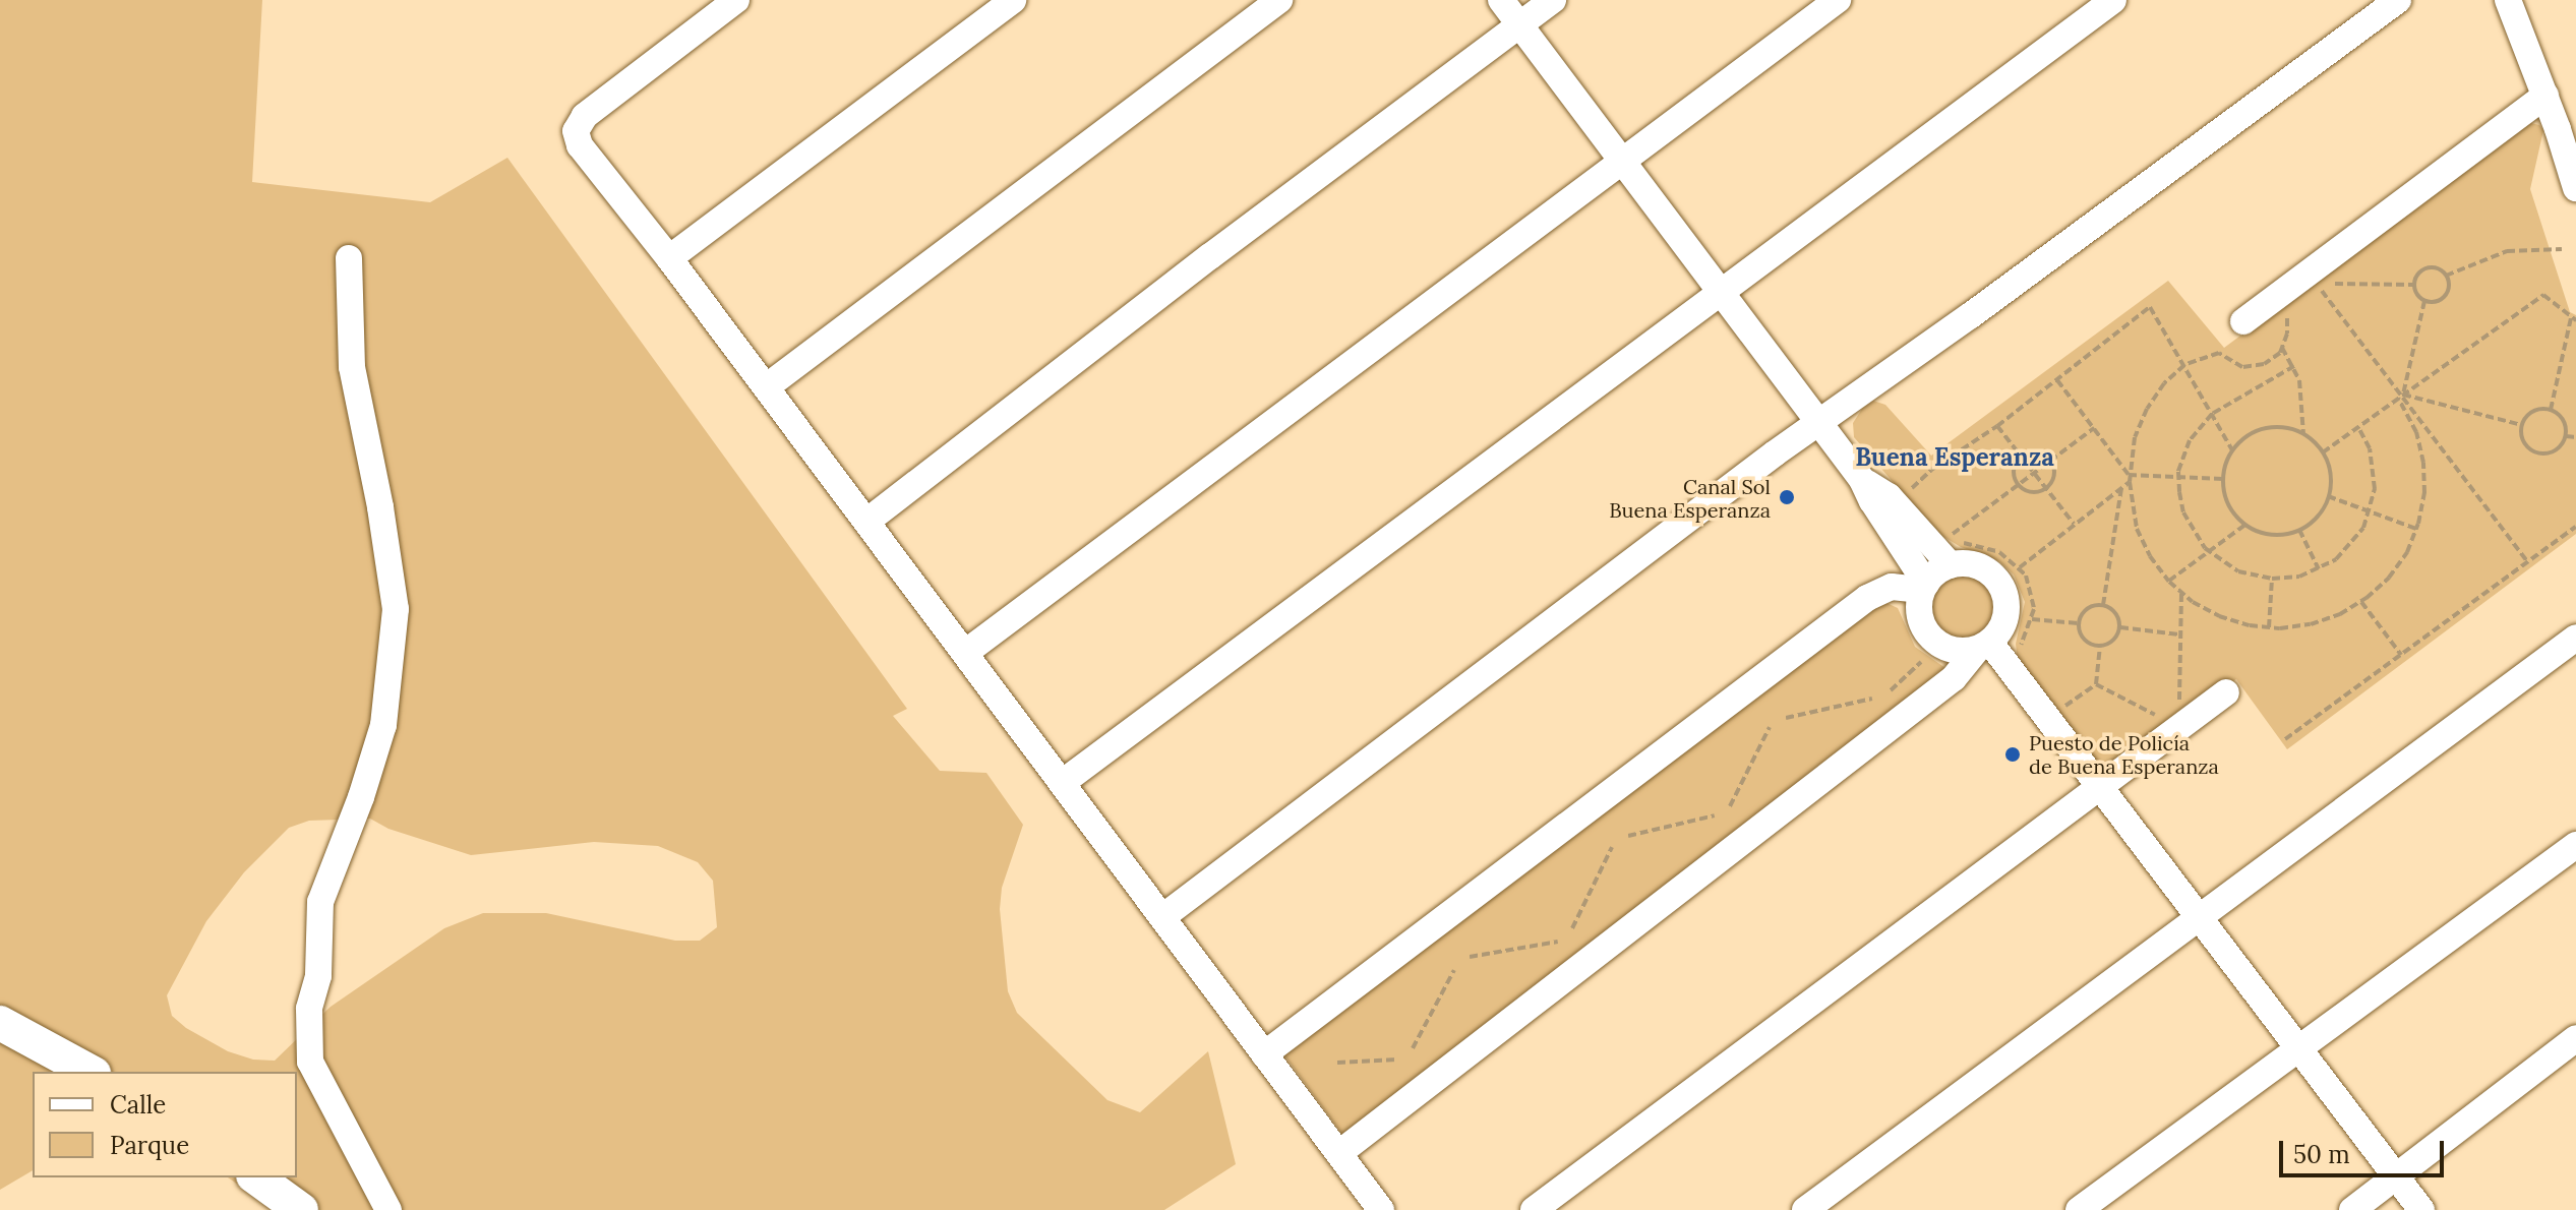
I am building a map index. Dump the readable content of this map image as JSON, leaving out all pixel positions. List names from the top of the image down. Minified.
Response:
{"districts":["Buena Esperanza"],"places":["Canal Sol Buena Esperanza","Puesto de Policía de Buena Esperanza"],"legend":["Calle","Parque"],"scale_bar":"50 m"}
